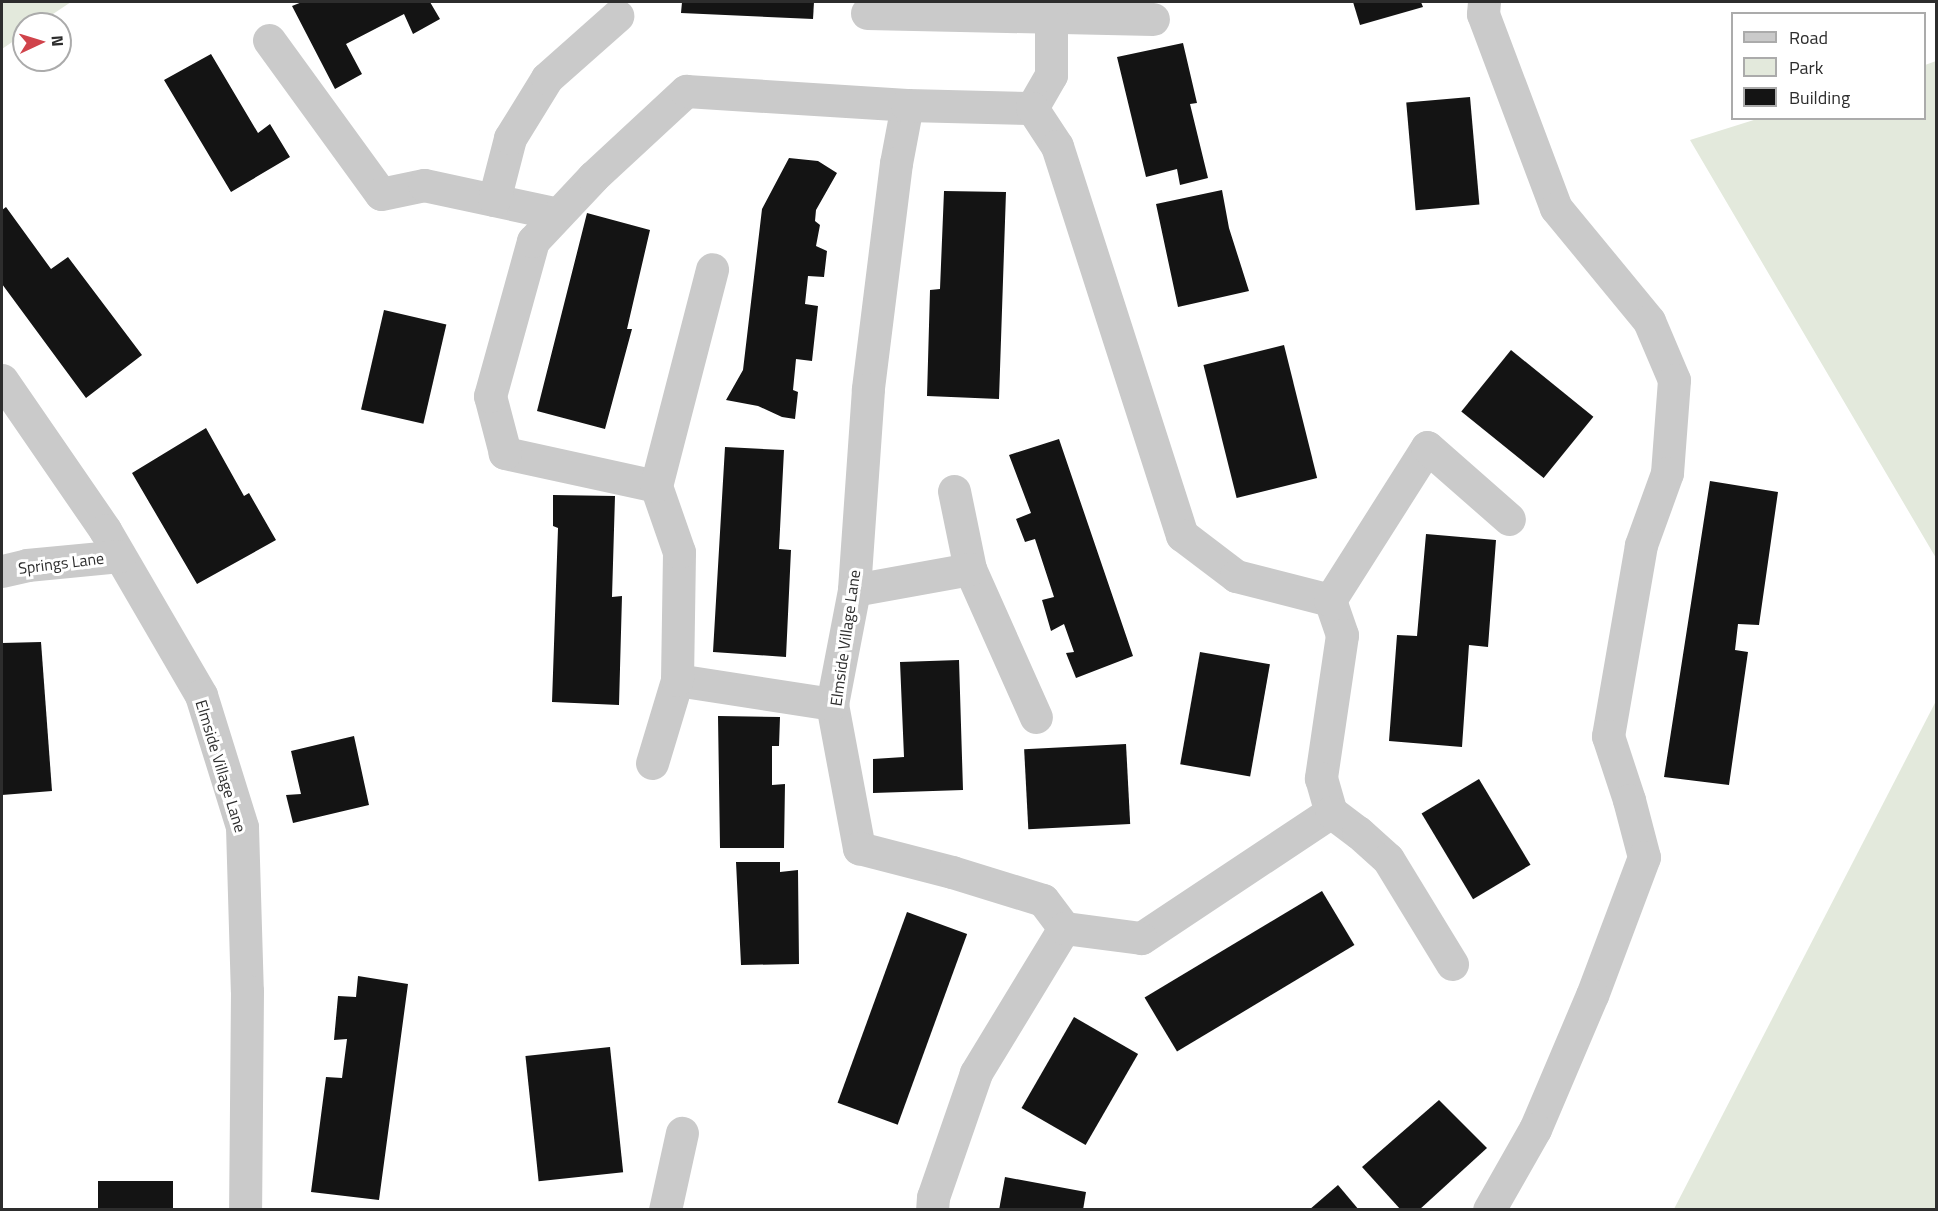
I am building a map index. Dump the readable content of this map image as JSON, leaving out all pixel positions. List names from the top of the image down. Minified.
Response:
{"streets":{"street":["Springs Lane","Elmside Village Lane"]},"crossings":[["Springs Lane","Elmside Village Lane"]],"legend":["Road","Park","Building"],"north":"right"}
